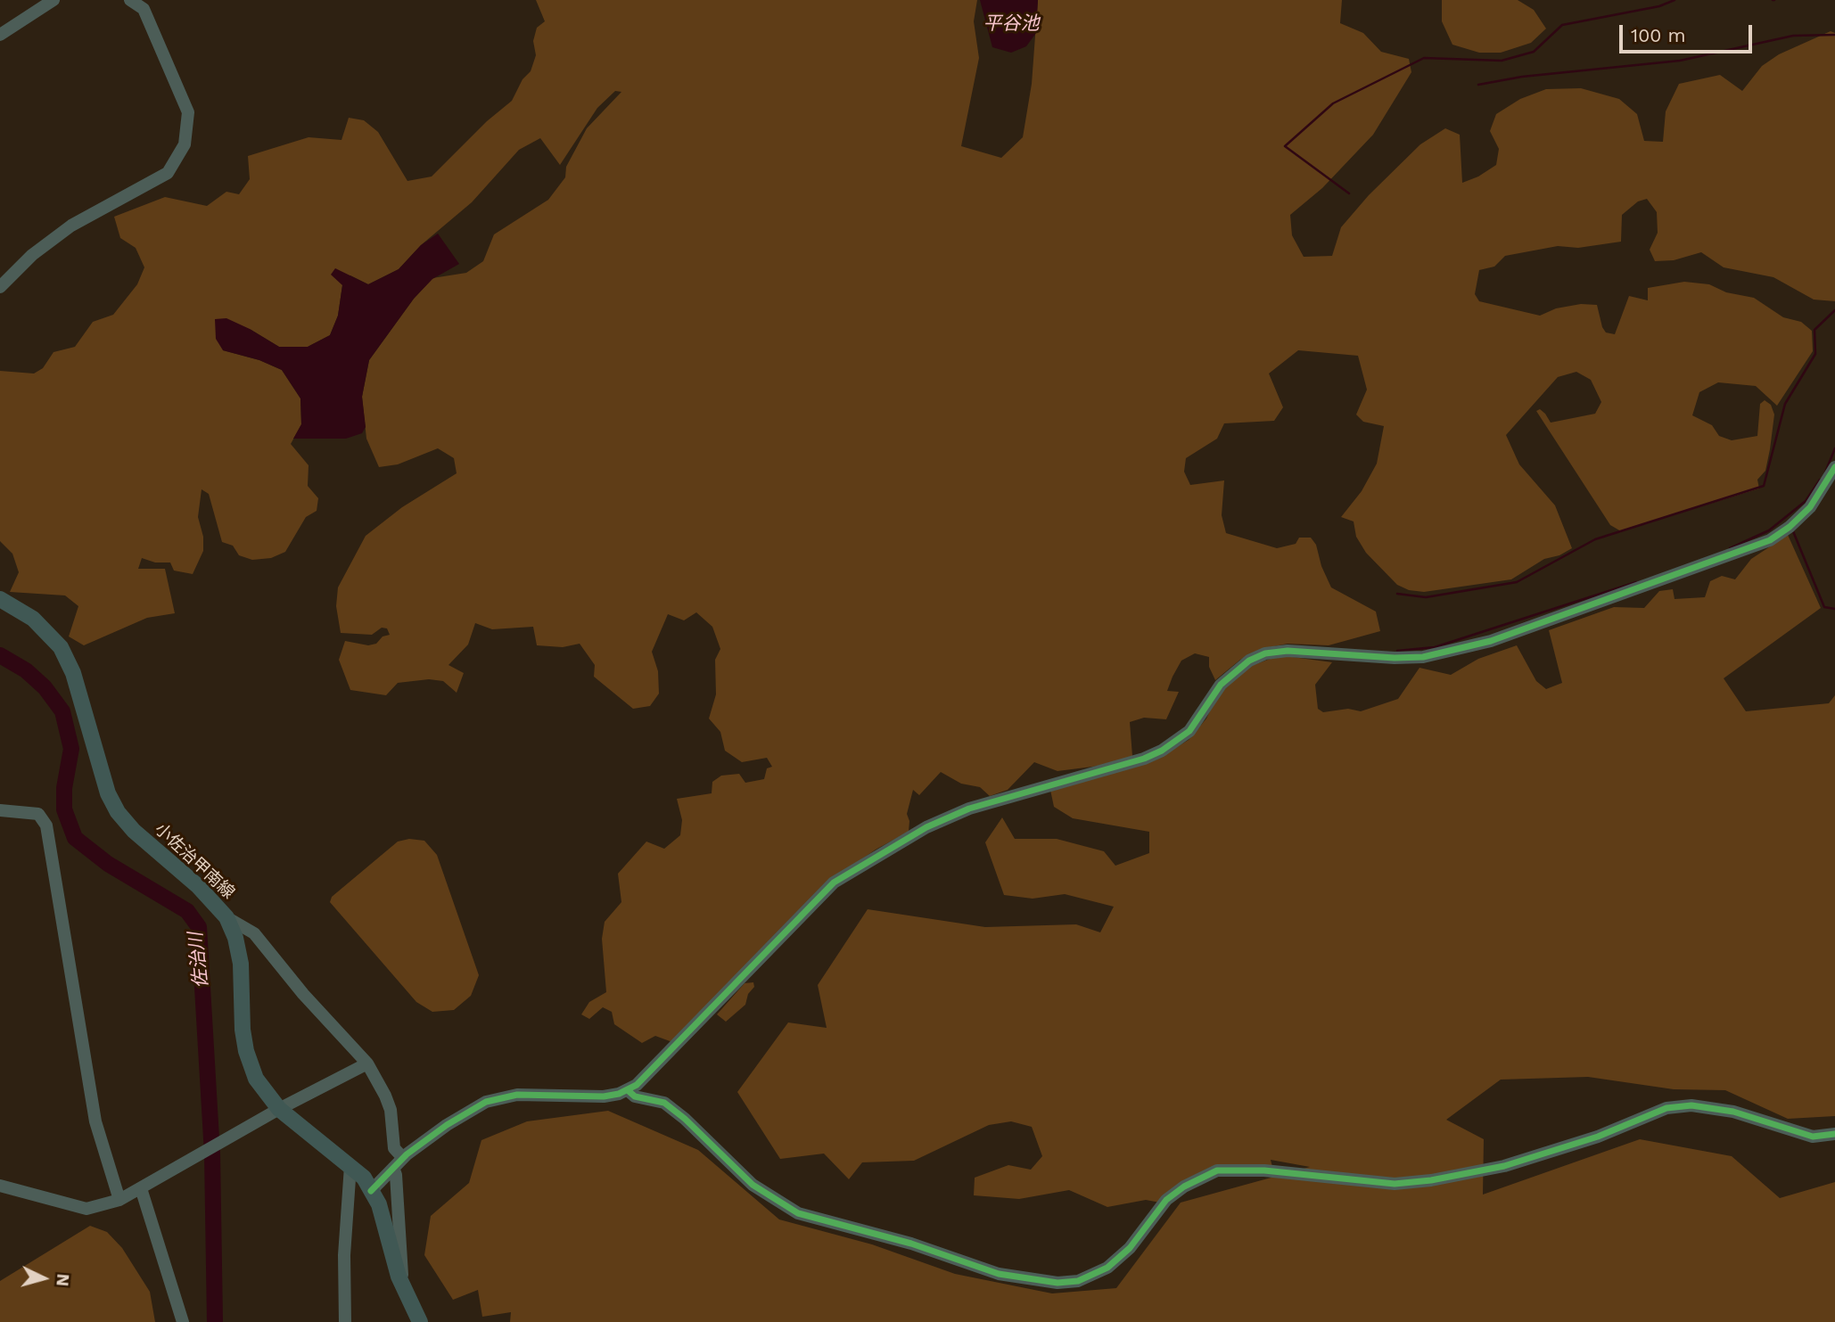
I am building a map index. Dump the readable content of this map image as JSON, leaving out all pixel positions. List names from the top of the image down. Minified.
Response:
{"streets":{"main road":["小佐治甲南線"]},"water":["平谷池","佐治川"],"scale_bar":"100 m","north":"right"}
